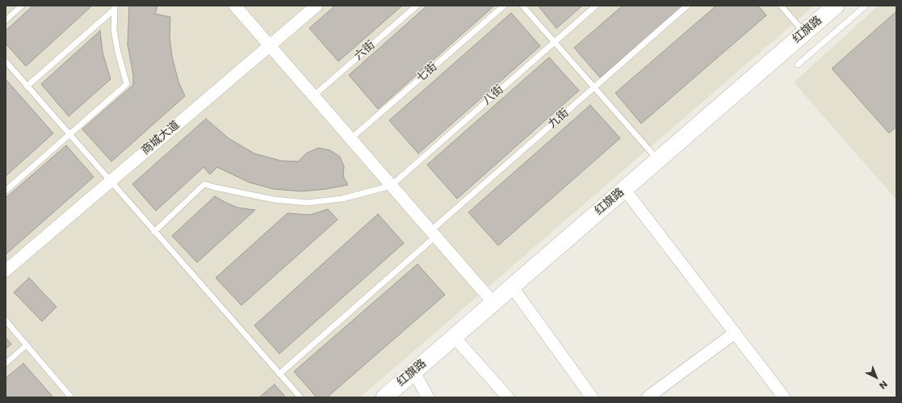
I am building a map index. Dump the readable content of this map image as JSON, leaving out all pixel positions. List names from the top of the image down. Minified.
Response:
{"streets":{"street":["红旗路","商城大道"],"lane":["六街","七街","八街","九街"]},"north":"bottom right"}
